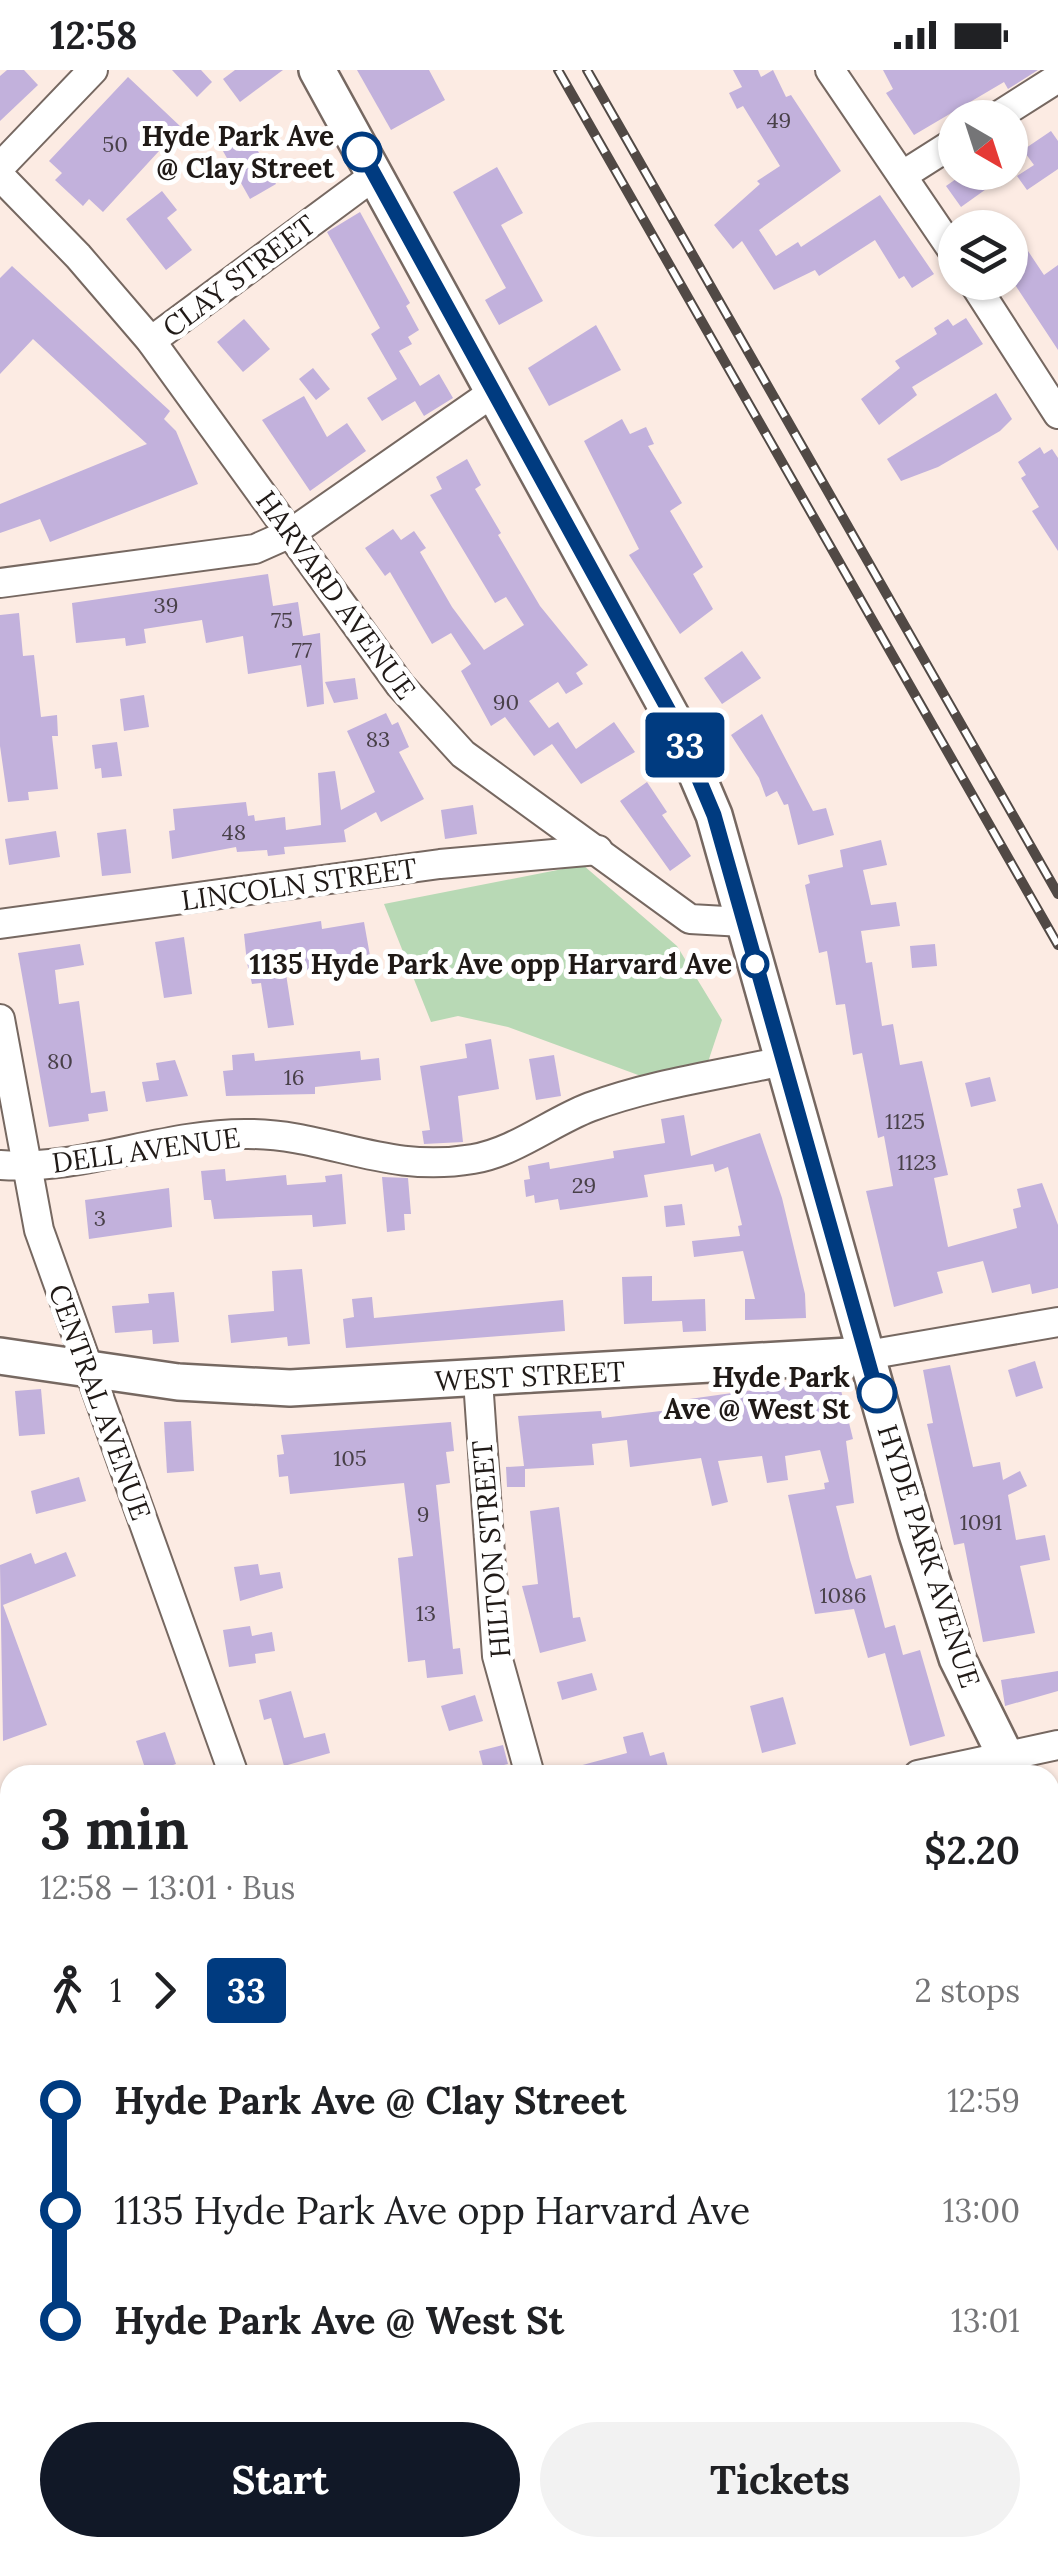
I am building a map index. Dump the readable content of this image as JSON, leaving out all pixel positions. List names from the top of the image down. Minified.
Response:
{"streets":{"main road":["WEST STREET","HYDE PARK AVENUE"],"street":["CLAY STREET","HARVARD AVENUE","LINCOLN STREET","DELL AVENUE","CENTRAL AVENUE","HILTON STREET"]},"crossings":[["CLAY STREET","HARVARD AVENUE"],["CLAY STREET","HYDE PARK AVENUE"],["HARVARD AVENUE","LINCOLN STREET"],["HARVARD AVENUE","HYDE PARK AVENUE"],["DELL AVENUE","CENTRAL AVENUE"],["DELL AVENUE","HYDE PARK AVENUE"],["WEST STREET","CENTRAL AVENUE"],["WEST STREET","HILTON STREET"],["WEST STREET","HYDE PARK AVENUE"]],"places":["Hyde Park Ave @ Clay Street","1135 Hyde Park Ave opp Harvard Ave","Hyde Park Ave @ West St"],"lines":["bus line 33"],"house_numbers":["49","50","39","75","77","90","83","48","80","16","1125","1123","29","3","105","9","1091","1086","13"],"north":"bottom right","page":{"status":"12:58","on_map":"33","heading":["3 min","12:58 – 13:01 · Bus","$2.20"],"legs":["1","33","2 stops"],"list":[{"name":"Hyde Park Ave @ Clay Street","value":"12:59"},{"name":"1135 Hyde Park Ave opp Harvard Ave","value":"13:00"},{"name":"Hyde Park Ave @ West St","value":"13:01"}],"buttons":["Start","Tickets"]}}
